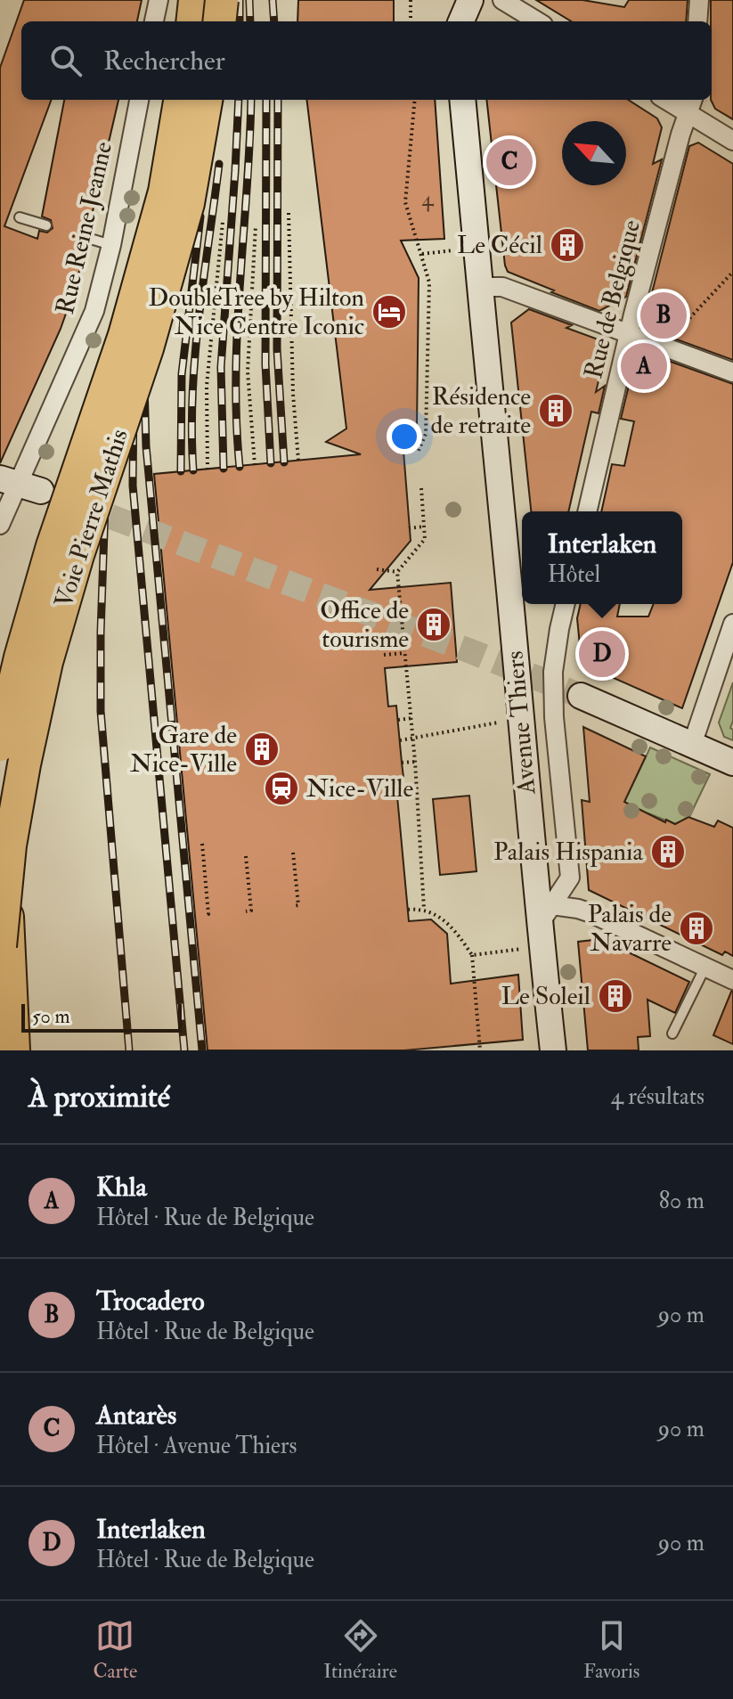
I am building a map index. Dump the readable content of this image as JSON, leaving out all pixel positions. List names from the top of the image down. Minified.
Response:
{"streets":{"highway":["Voie Pierre Mathis"],"street":["Rue Reine Jeanne","Rue de Belgique","Avenue Thiers"]},"places":{"building":["Le Cécil","Résidence de retraite","Office de tourisme","Gare de Nice-Ville","Palais Hispania","Palais de Navarre","Le Soleil"],"hotel":["DoubleTree by Hilton Nice Centre Iconic"],"station":["Nice-Ville"]},"house_numbers":["4"],"scale_bar":"50 m","north":"top left","page":{"search":"Rechercher","pins":["C","B","A","D"],"popup":["Interlaken","Hôtel"],"scale":"50 m","heading":["À proximité","4 résultats"],"list":[{"mark":"A","name":"Khla","note":"Hôtel · Rue de Belgique","value":"80 m"},{"mark":"B","name":"Trocadero","note":"Hôtel · Rue de Belgique","value":"90 m"},{"mark":"C","name":"Antarès","note":"Hôtel · Avenue Thiers","value":"90 m"},{"mark":"D","name":"Interlaken","note":"Hôtel · Rue de Belgique","value":"90 m"}],"nav":["Carte","Itinéraire","Favoris"]}}
